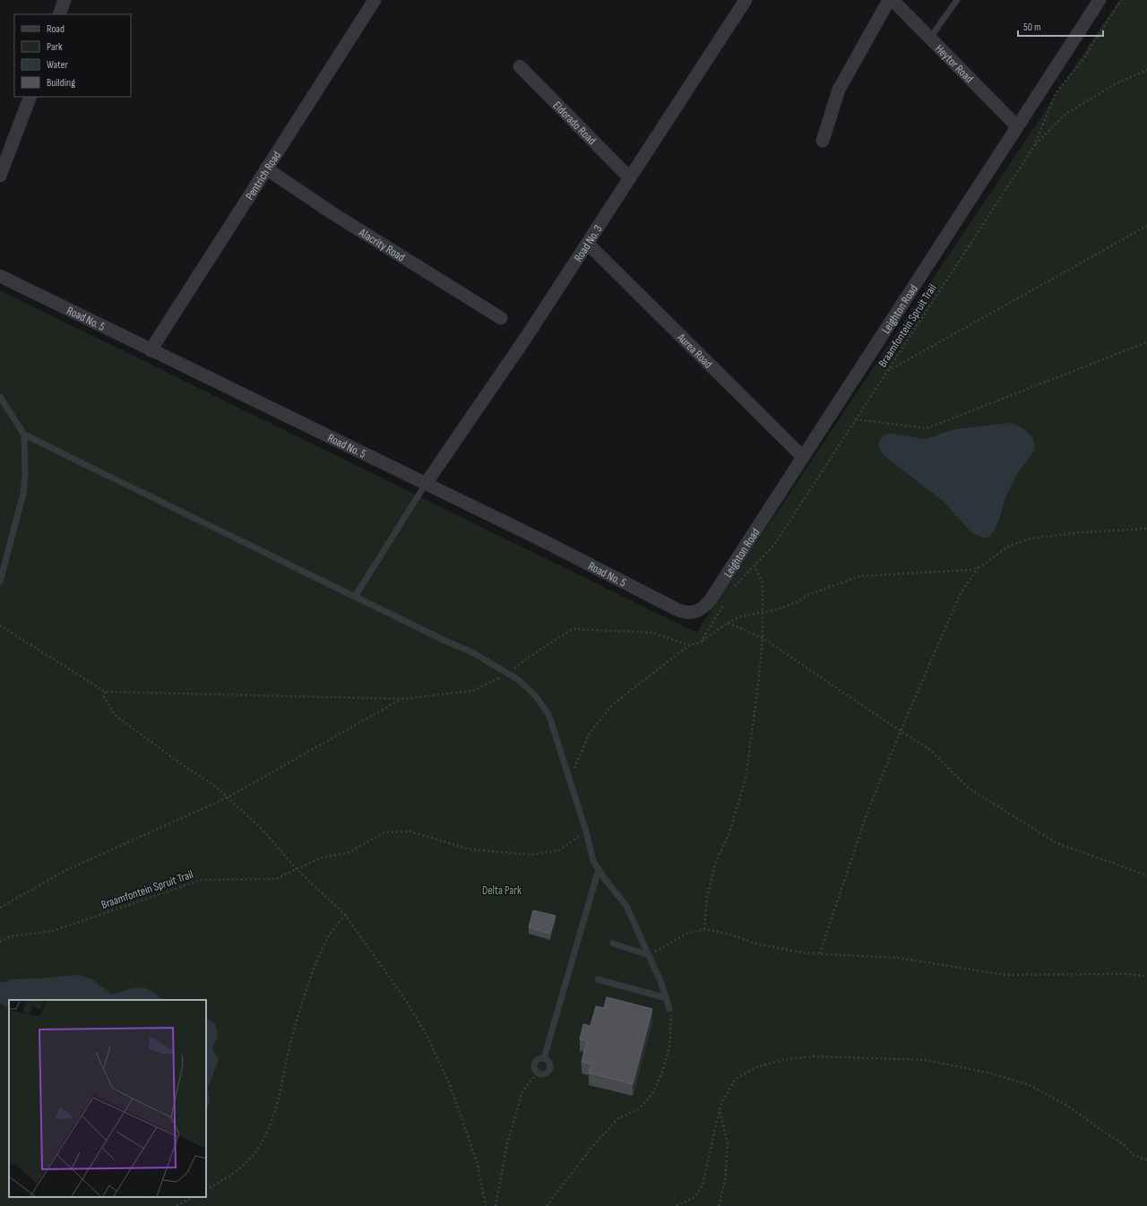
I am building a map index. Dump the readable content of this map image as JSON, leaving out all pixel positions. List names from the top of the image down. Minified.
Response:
{"streets":{"street":["Heytor Road","Eldorado Road","Pentrich Road","Road No. 3","Alacrity Road","Leighton Road","Road No. 5","Aurea Road"],"path":["Braamfontein Spruit Trail"]},"crossings":[["Heytor Road","Leighton Road"],["Eldorado Road","Road No. 3"],["Pentrich Road","Alacrity Road"],["Pentrich Road","Road No. 5"],["Road No. 3","Road No. 5"],["Road No. 3","Aurea Road"],["Leighton Road","Road No. 5"],["Leighton Road","Aurea Road"]],"parks":["Delta Park"],"legend":["Road","Park","Water","Building"],"scale_bar":"50 m"}
